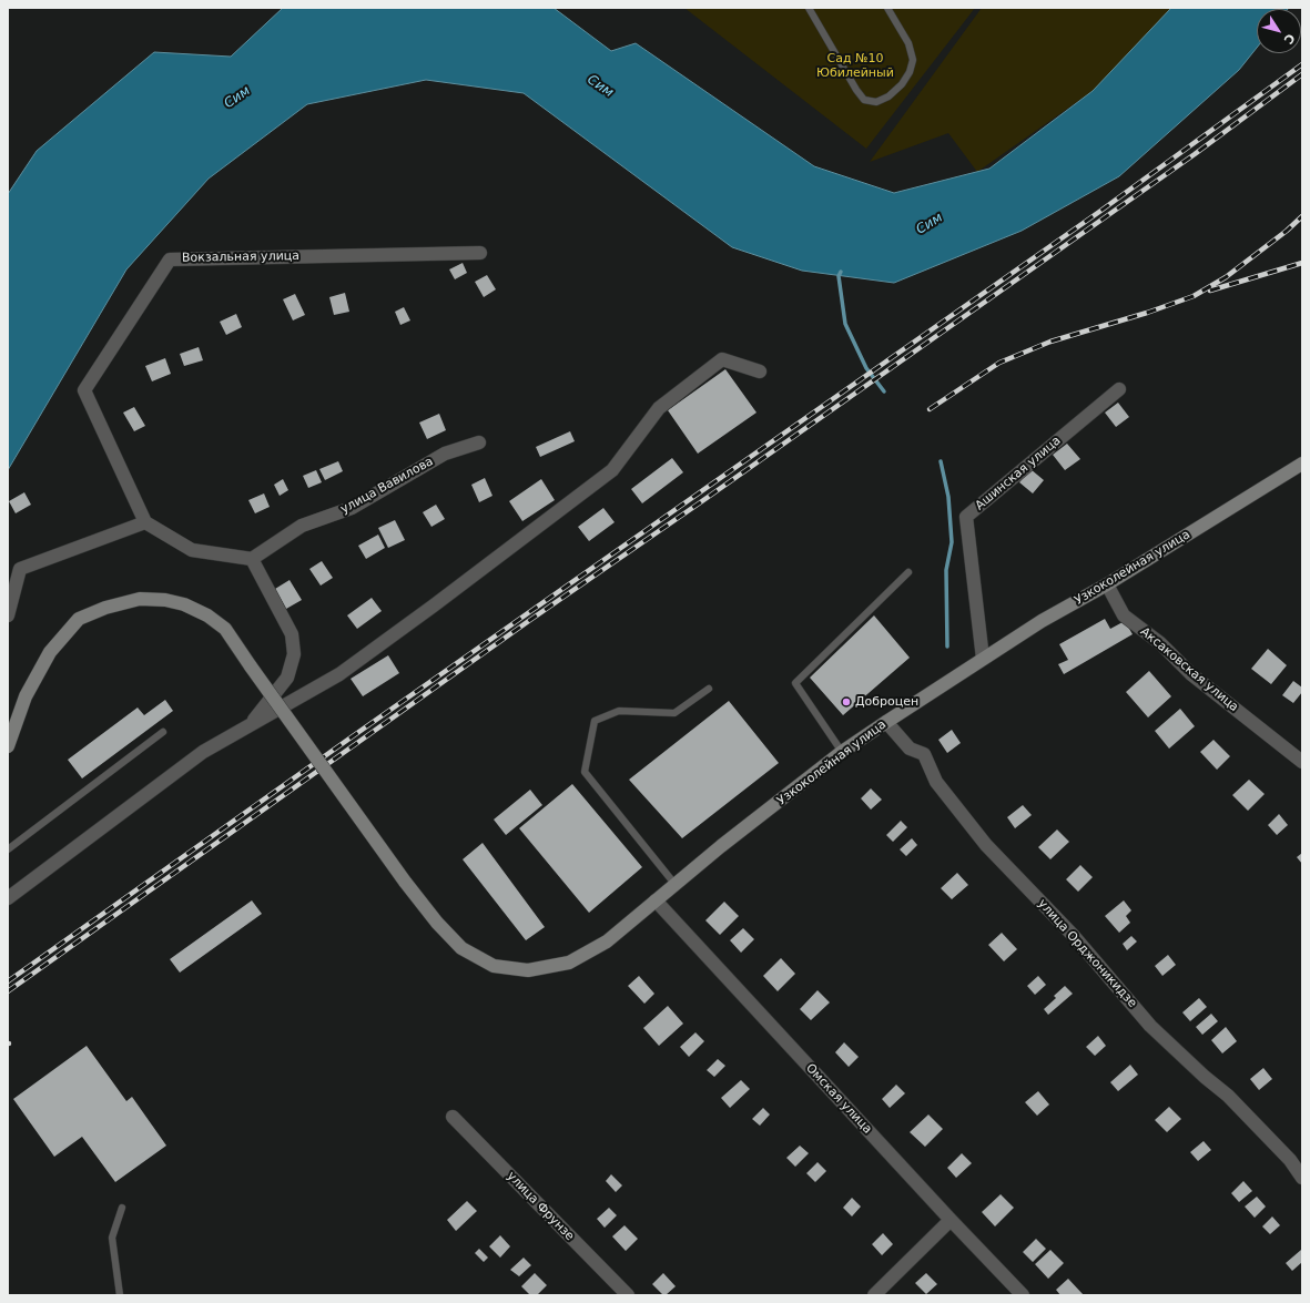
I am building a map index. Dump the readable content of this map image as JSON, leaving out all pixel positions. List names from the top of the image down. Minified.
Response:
{"streets":{"street":["Вокзальная улица","Ашинская улица","улица Вавилова","Узкоколейная улица","Аксаковская улица","улица Орджоникидзе","Омская улица","улица Фрунзе"]},"crossings":[["Ашинская улица","Узкоколейная улица"],["Узкоколейная улица","Аксаковская улица"],["Узкоколейная улица","улица Орджоникидзе"],["Узкоколейная улица","Омская улица"]],"water":["Сим"],"parks":["Сад №10 Юбилейный"],"places":["Доброцен"],"north":"bottom right"}
